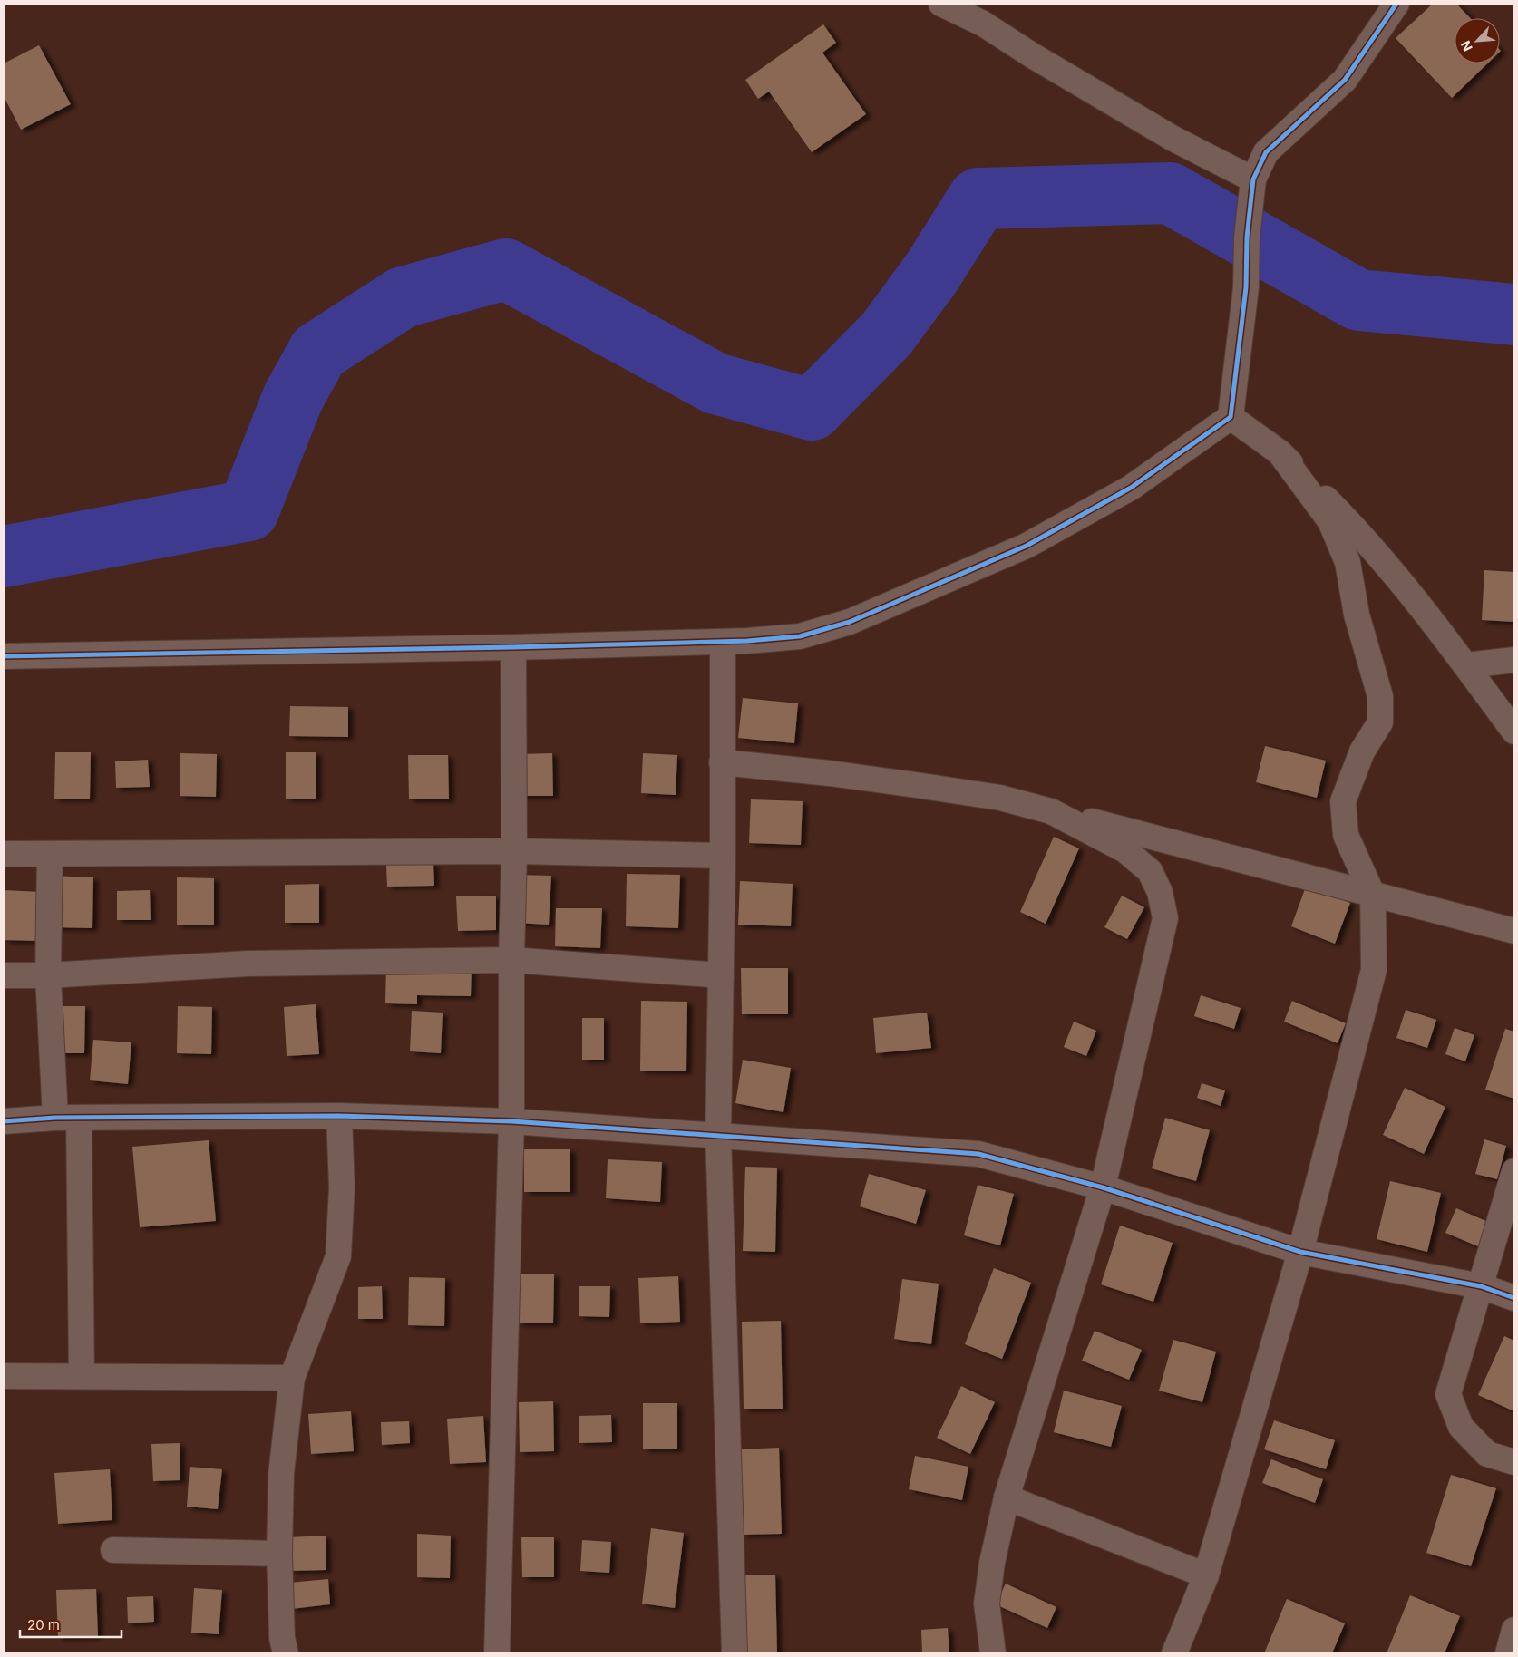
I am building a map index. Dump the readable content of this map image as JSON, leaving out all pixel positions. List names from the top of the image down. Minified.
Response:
{"scale_bar":"20 m","north":"bottom left"}
